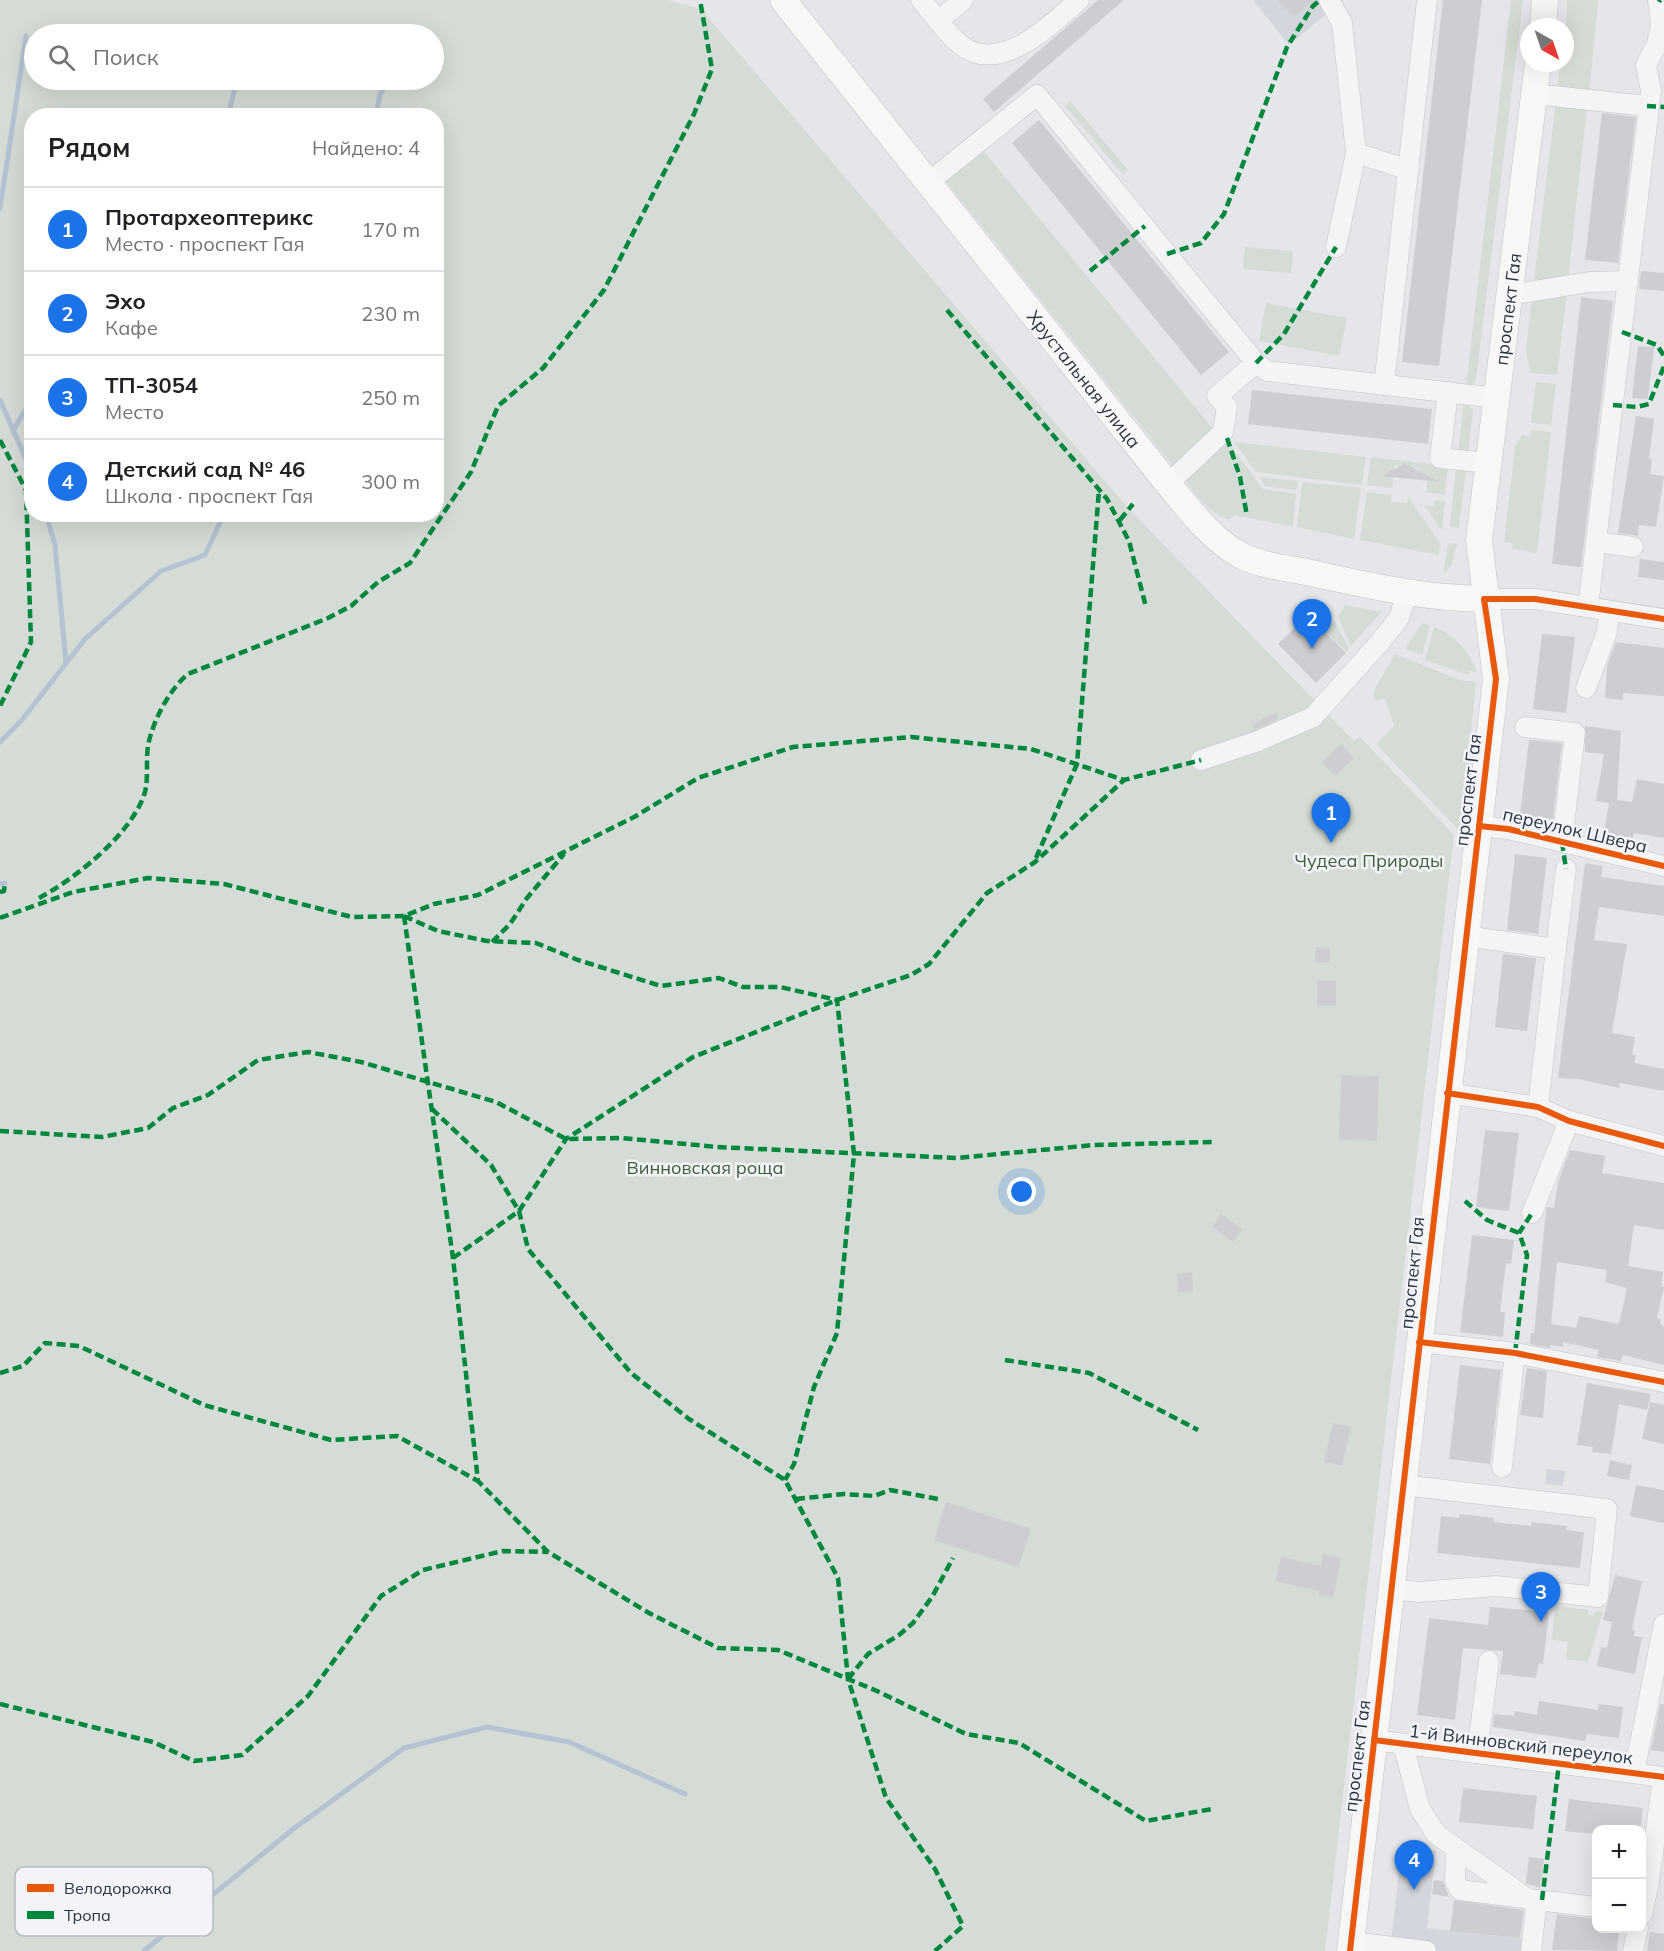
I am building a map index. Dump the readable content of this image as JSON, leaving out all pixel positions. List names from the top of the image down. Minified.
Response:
{"streets":{"main road":["проспект Гая","Хрустальная улица"],"street":["переулок Швера","1-й Винновский переулок"]},"crossings":[["проспект Гая","Хрустальная улица"],["проспект Гая","переулок Швера"],["проспект Гая","1-й Винновский переулок"]],"parks":["Чудеса Природы","Винновская роща"],"legend":["Велодорожка","Тропа"],"north":"bottom right","page":{"search":"Поиск","heading":["Рядом","Найдено: 4"],"list":[{"mark":"1","name":"Протархеоптерикс","note":"Место · проспект Гая","value":"170 m"},{"mark":"2","name":"Эхо","note":"Кафе","value":"230 m"},{"mark":"3","name":"ТП-3054","note":"Место","value":"250 m"},{"mark":"4","name":"Детский сад № 46","note":"Школа · проспект Гая","value":"300 m"}],"pins":["2","1","3","4"],"map_buttons":["+","−"]}}
